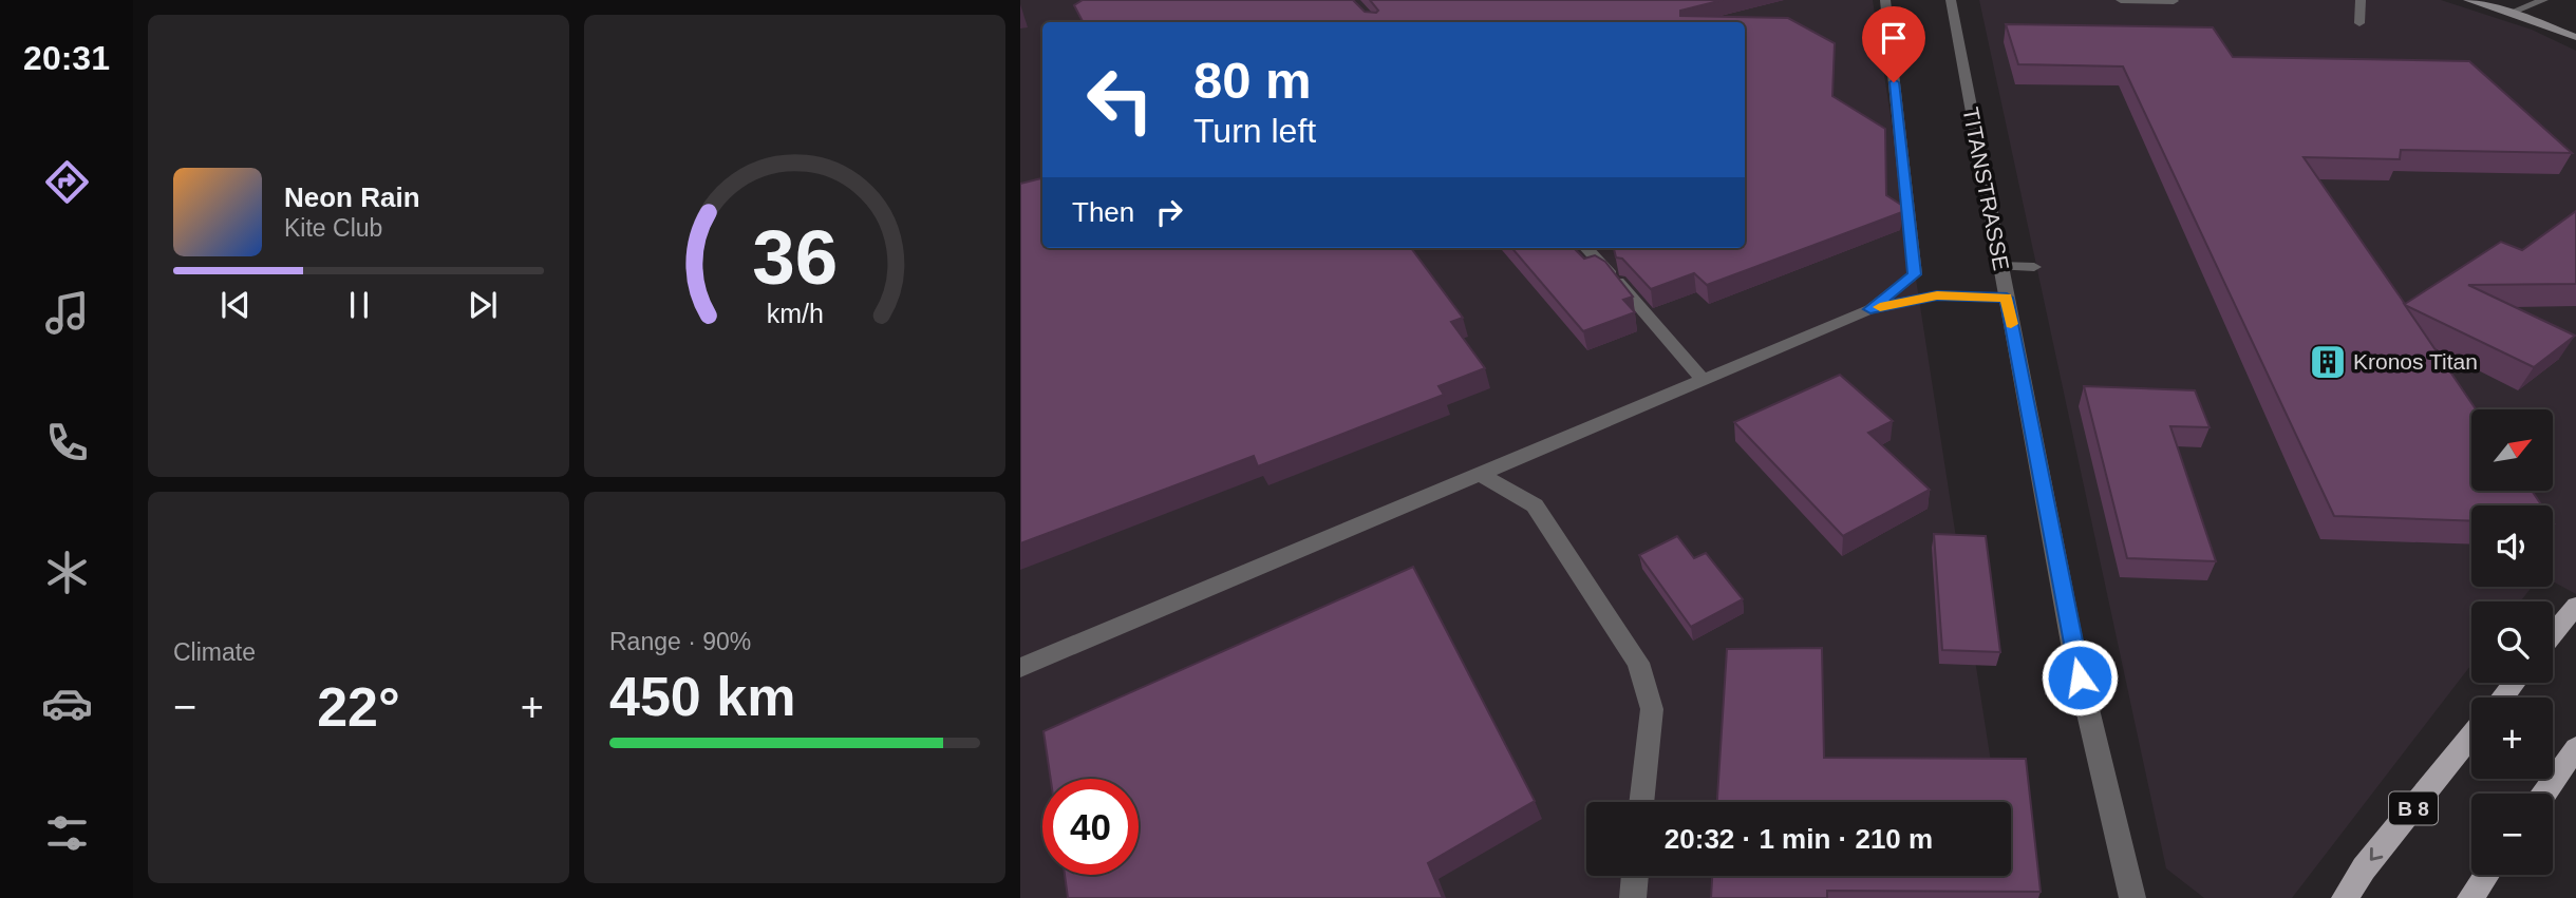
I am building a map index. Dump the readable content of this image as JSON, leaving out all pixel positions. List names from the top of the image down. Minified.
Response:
{"streets":{"main road":["B 8"],"street":["TITANSTRASSE"]},"places":{"building":["Kronos Titan"]},"north":"top right","page":{"tabs":"20:31","turn":["80 m","Turn left"],"song":["Neon Rain","Kite Club"],"then":"Then","map_buttons":["+","−"],"tile":["Climate",["Range · 90%","450 km"]],"heat":["−","22°","+"],"limit":"40","trip":"20:32 · 1 min · 210 m","gauge":["36","km/h"]}}
